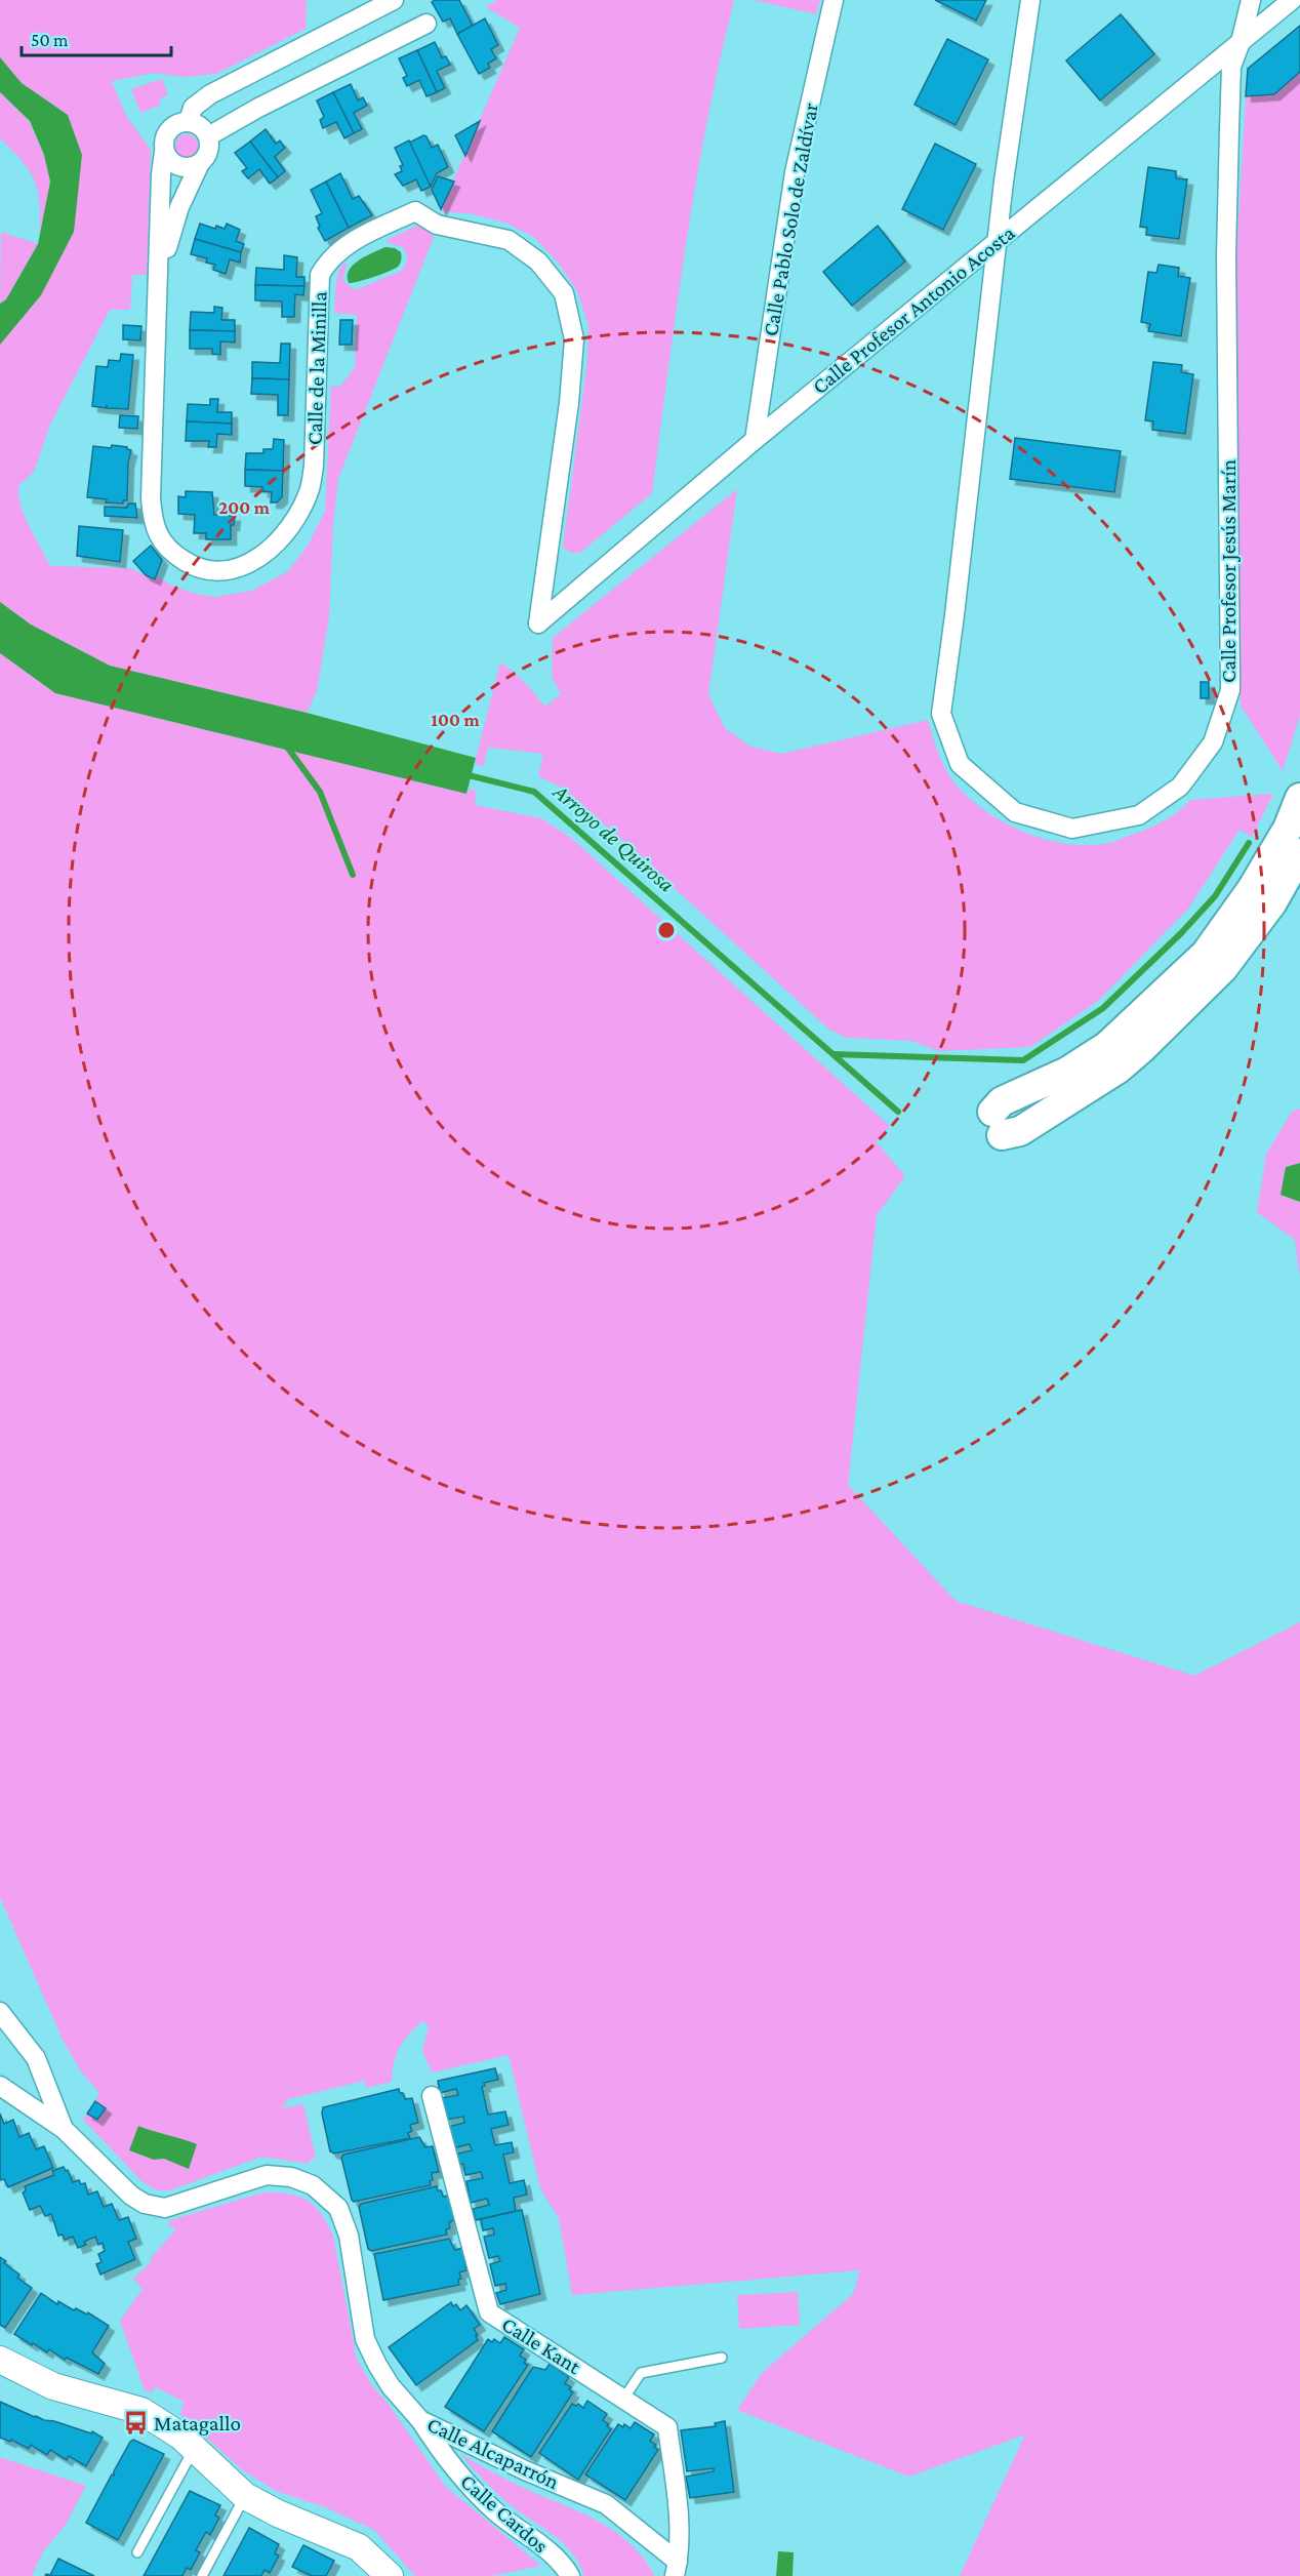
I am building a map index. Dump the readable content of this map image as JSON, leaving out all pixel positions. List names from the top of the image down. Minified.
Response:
{"streets":{"street":["Calle Pablo Solo de Zaldívar","Calle Profesor Antonio Acosta","Calle de la Minilla","Calle Profesor Jesús Marín","Calle Kant","Calle Alcaparrón","Calle Cardos"]},"crossings":[["Calle Pablo Solo de Zaldívar","Calle Profesor Antonio Acosta"],["Calle Profesor Antonio Acosta","Calle de la Minilla"],["Calle Profesor Antonio Acosta","Calle Profesor Jesús Marín"],["Calle Kant","Calle Alcaparrón"],["Calle Alcaparrón","Calle Cardos"]],"water":["Arroyo de Quirosa"],"places":{"bus stop":["Matagallo"]},"scale_bar":"50 m","rings":["200 m","100 m"]}
